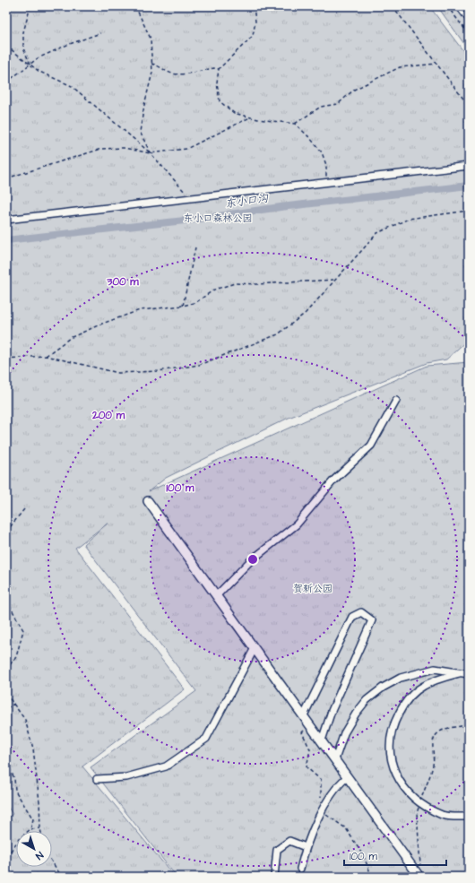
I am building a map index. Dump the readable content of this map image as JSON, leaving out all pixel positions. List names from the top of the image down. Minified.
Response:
{"water":["东小口沟"],"parks":["东小口森林公园","贺新公园"],"scale_bar":"100 m","north":"bottom right","rings":["300 m","200 m","100 m"]}
